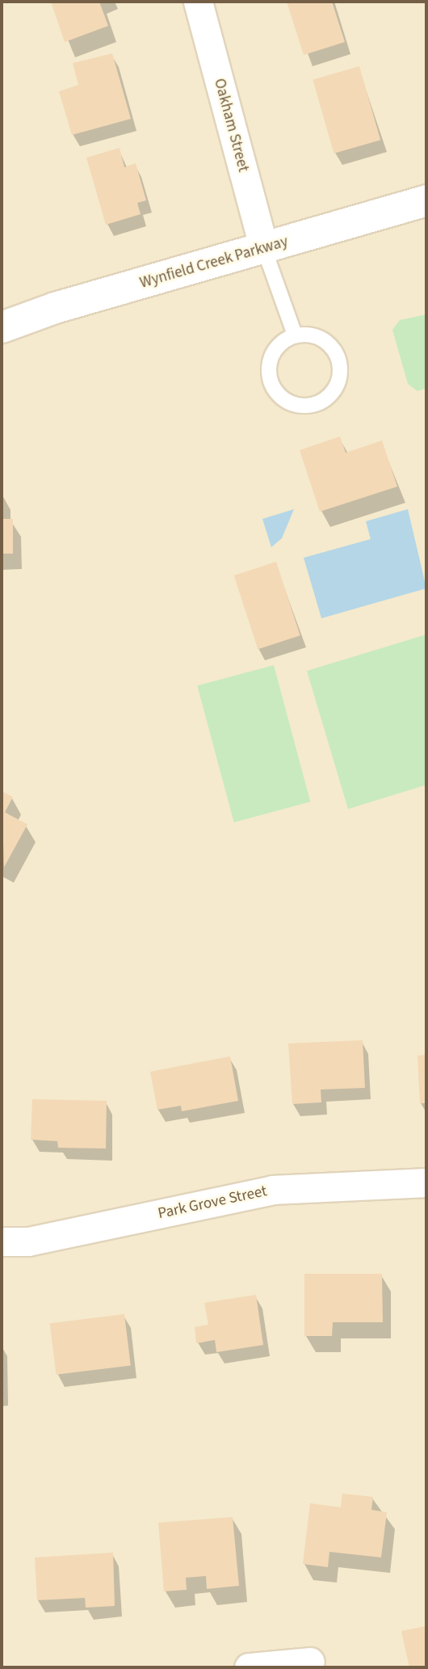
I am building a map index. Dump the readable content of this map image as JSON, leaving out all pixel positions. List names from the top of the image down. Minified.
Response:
{"streets":{"street":["Oakham Street","Wynfield Creek Parkway","Park Grove Street"]},"crossings":[["Oakham Street","Wynfield Creek Parkway"]]}
